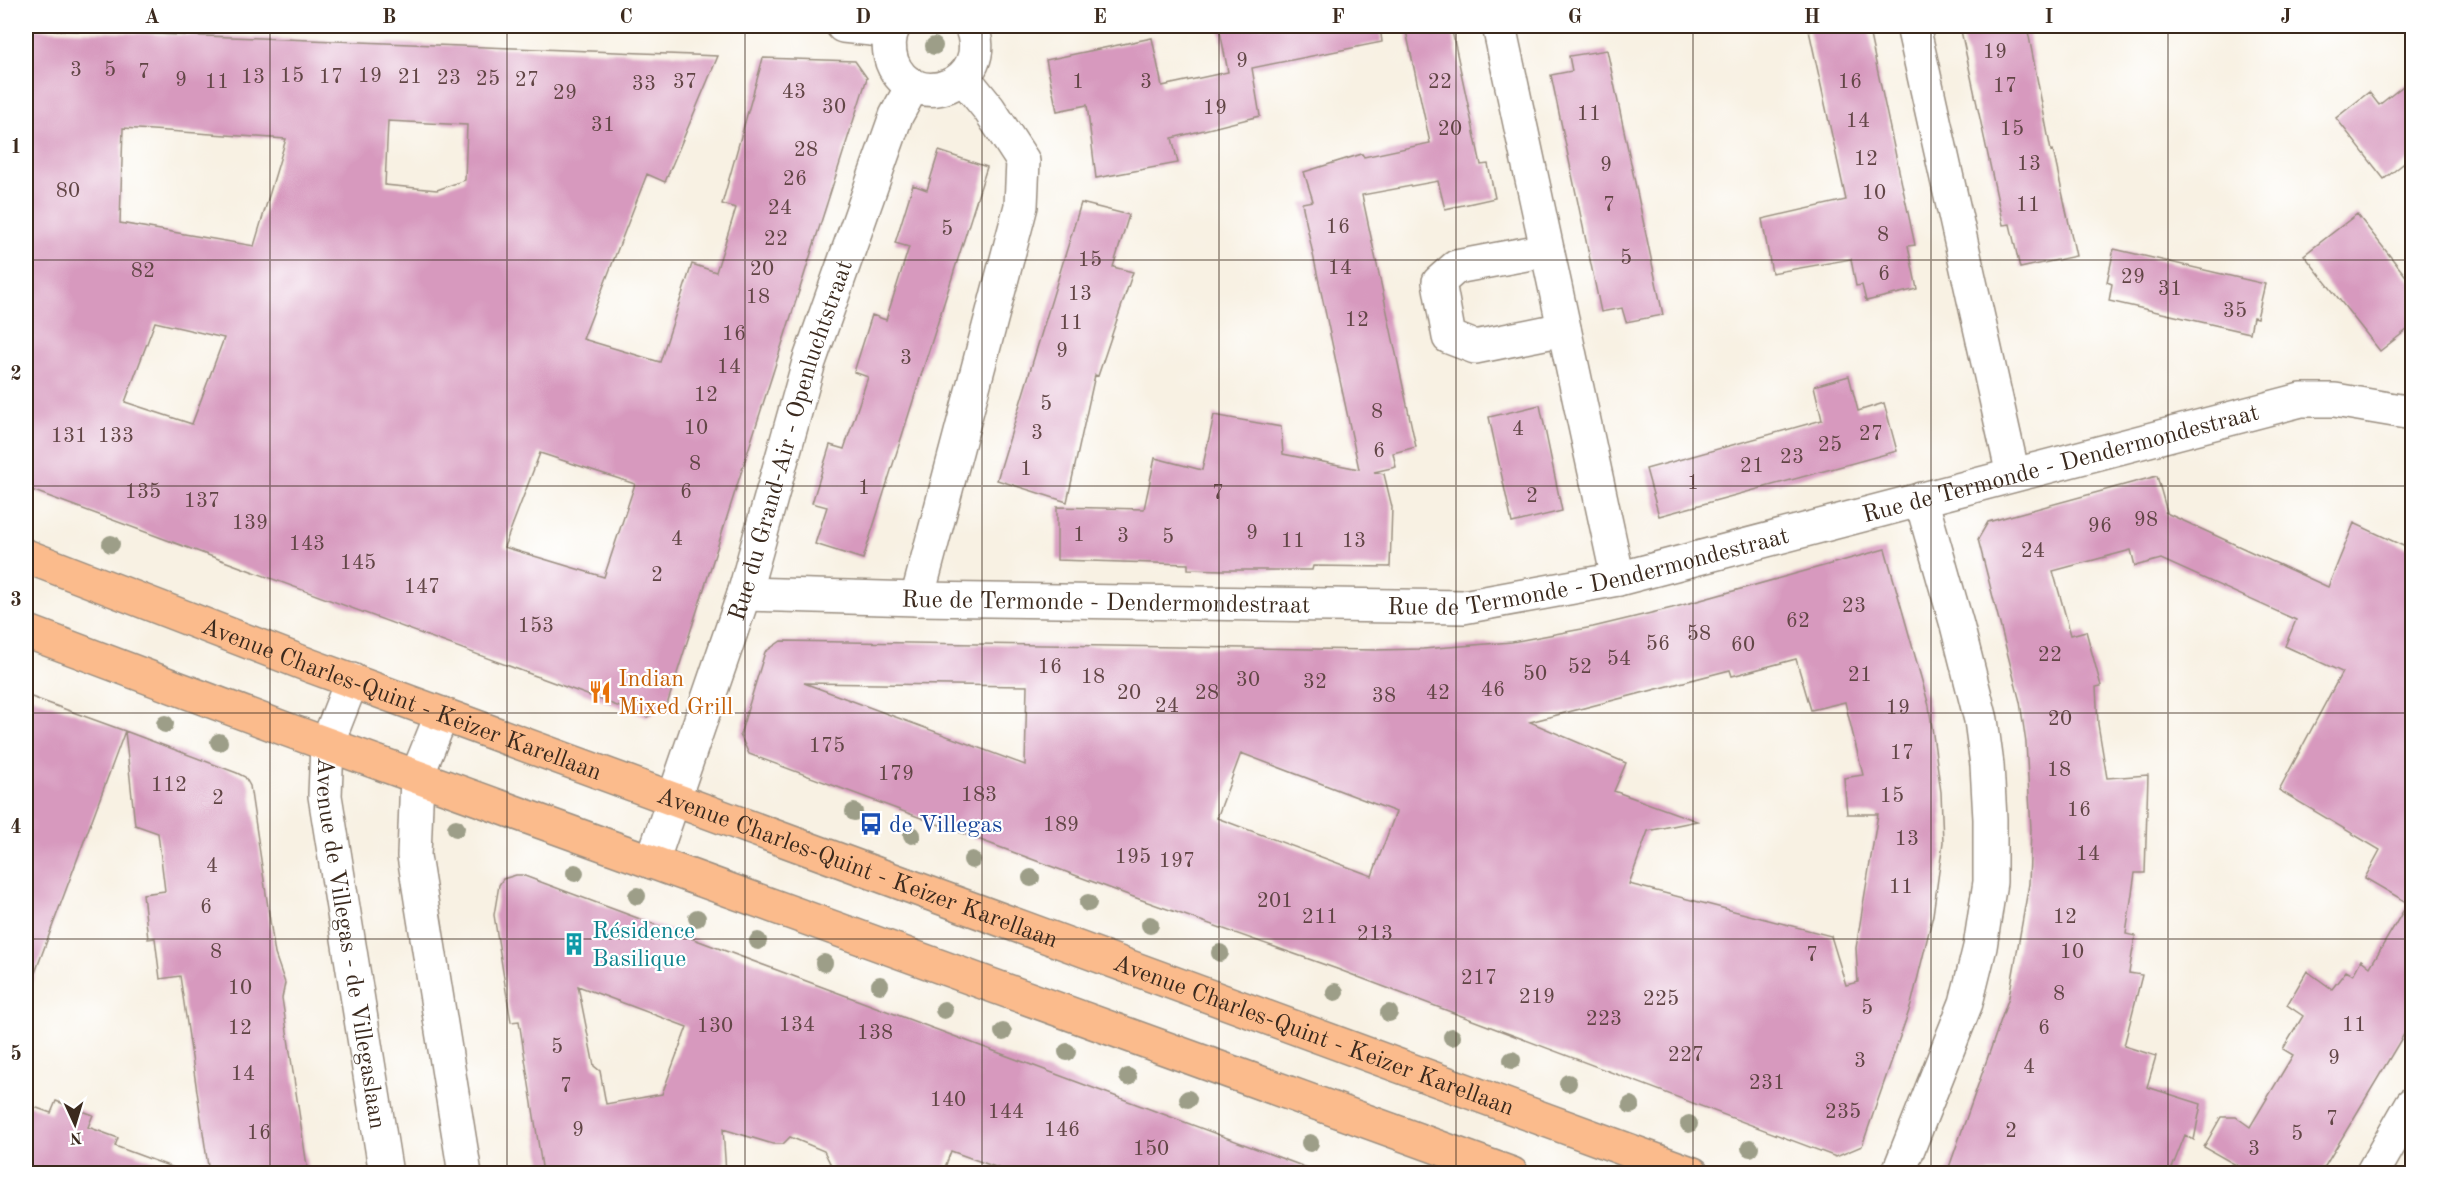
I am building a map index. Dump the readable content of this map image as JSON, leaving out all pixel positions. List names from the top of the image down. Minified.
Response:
{"streets":{"main road":["Avenue Charles-Quint - Keizer Karellaan"],"street":["Rue du Grand-Air - Openluchtstraat","Rue de Termonde - Dendermondestraat","Avenue de Villegas - de Villegaslaan"]},"crossings":[["Rue du Grand-Air - Openluchtstraat","Rue de Termonde - Dendermondestraat"],["Rue du Grand-Air - Openluchtstraat","Avenue Charles-Quint - Keizer Karellaan"],["Avenue Charles-Quint - Keizer Karellaan","Avenue de Villegas - de Villegaslaan"]],"places":{"restaurant":["Indian Mixed Grill"],"bus stop":["de Villegas"],"building":["Résidence Basilique"]},"house_numbers":["19","9","3","5","7","15","19","13","17","21","23","25","9","27","11","37","1","3","22","16","33","17","43","29","30","19","11","14","31","20","15","28","12","13","9","26","80","10","7","11","24","16","5","8","22","5","15","14","20","82","6","29","31","13","18","35","12","11","16","9","3","14","12","5","8","10","4","3","27","131","133","25","6","23","8","21","1","1","1","135","6","7","2","137","98","139","96","9","1","3","5","4","11","13","143","24","145","2","147","23","62","153","58","56","60","22","54","16","52","50","21","18","30","32","46","20","28","42","38","24","19","20","175","17","18","179","112","183","15","2","16","189","13","14","195","197","4","11","201","6","211","12","213","8","10","7","217","10","8","219","225","5","223","134","11","130","12","6","138","5","227","9","3","4","14","231","7","140","144","235","7","9","146","2","16","5","150","3"],"north":"bottom","grid":{"columns":["A","B","C","D","E","F","G","H","I","J"],"rows":["1","2","3","4","5"]}}
